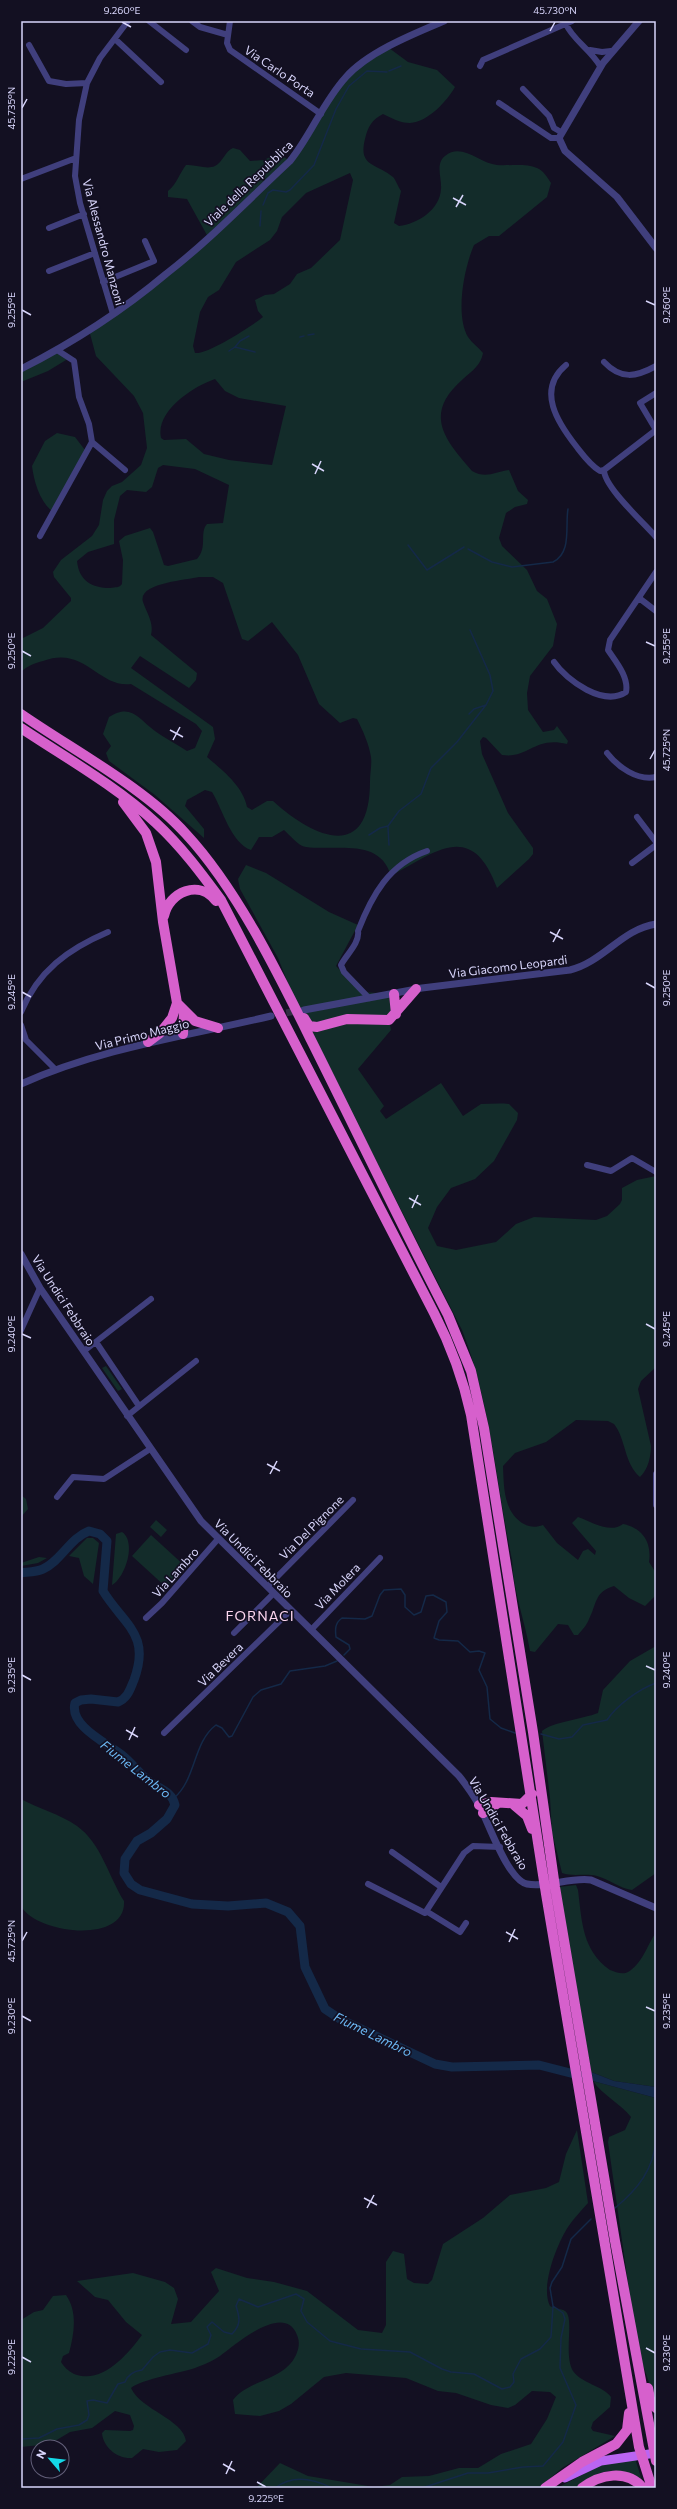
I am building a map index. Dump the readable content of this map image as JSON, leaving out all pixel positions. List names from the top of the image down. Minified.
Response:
{"streets":{"street":["Via Carlo Porta","Viale della Repubblica","Via Alessandro Manzoni","Via Giacomo Leopardi","Via Primo Maggio","Via Undici Febbraio","Via Del Pignone","Via Lambro","Via Molera","Via Bevera"]},"crossings":[["Via Carlo Porta","Viale della Repubblica"],["Viale della Repubblica","Via Alessandro Manzoni"],["Via Undici Febbraio","Via Del Pignone"],["Via Undici Febbraio","Via Lambro"],["Via Undici Febbraio","Via Molera"],["Via Undici Febbraio","Via Bevera"]],"districts":["FORNACI"],"water":["Fiume Lambro"],"north":"top left","coordinates":["9.260°E","45.730°N","45.735°N","9.255°E","9.250°E","45.725°N","9.245°E","9.240°E","9.235°E","9.230°E","9.225°E"]}
